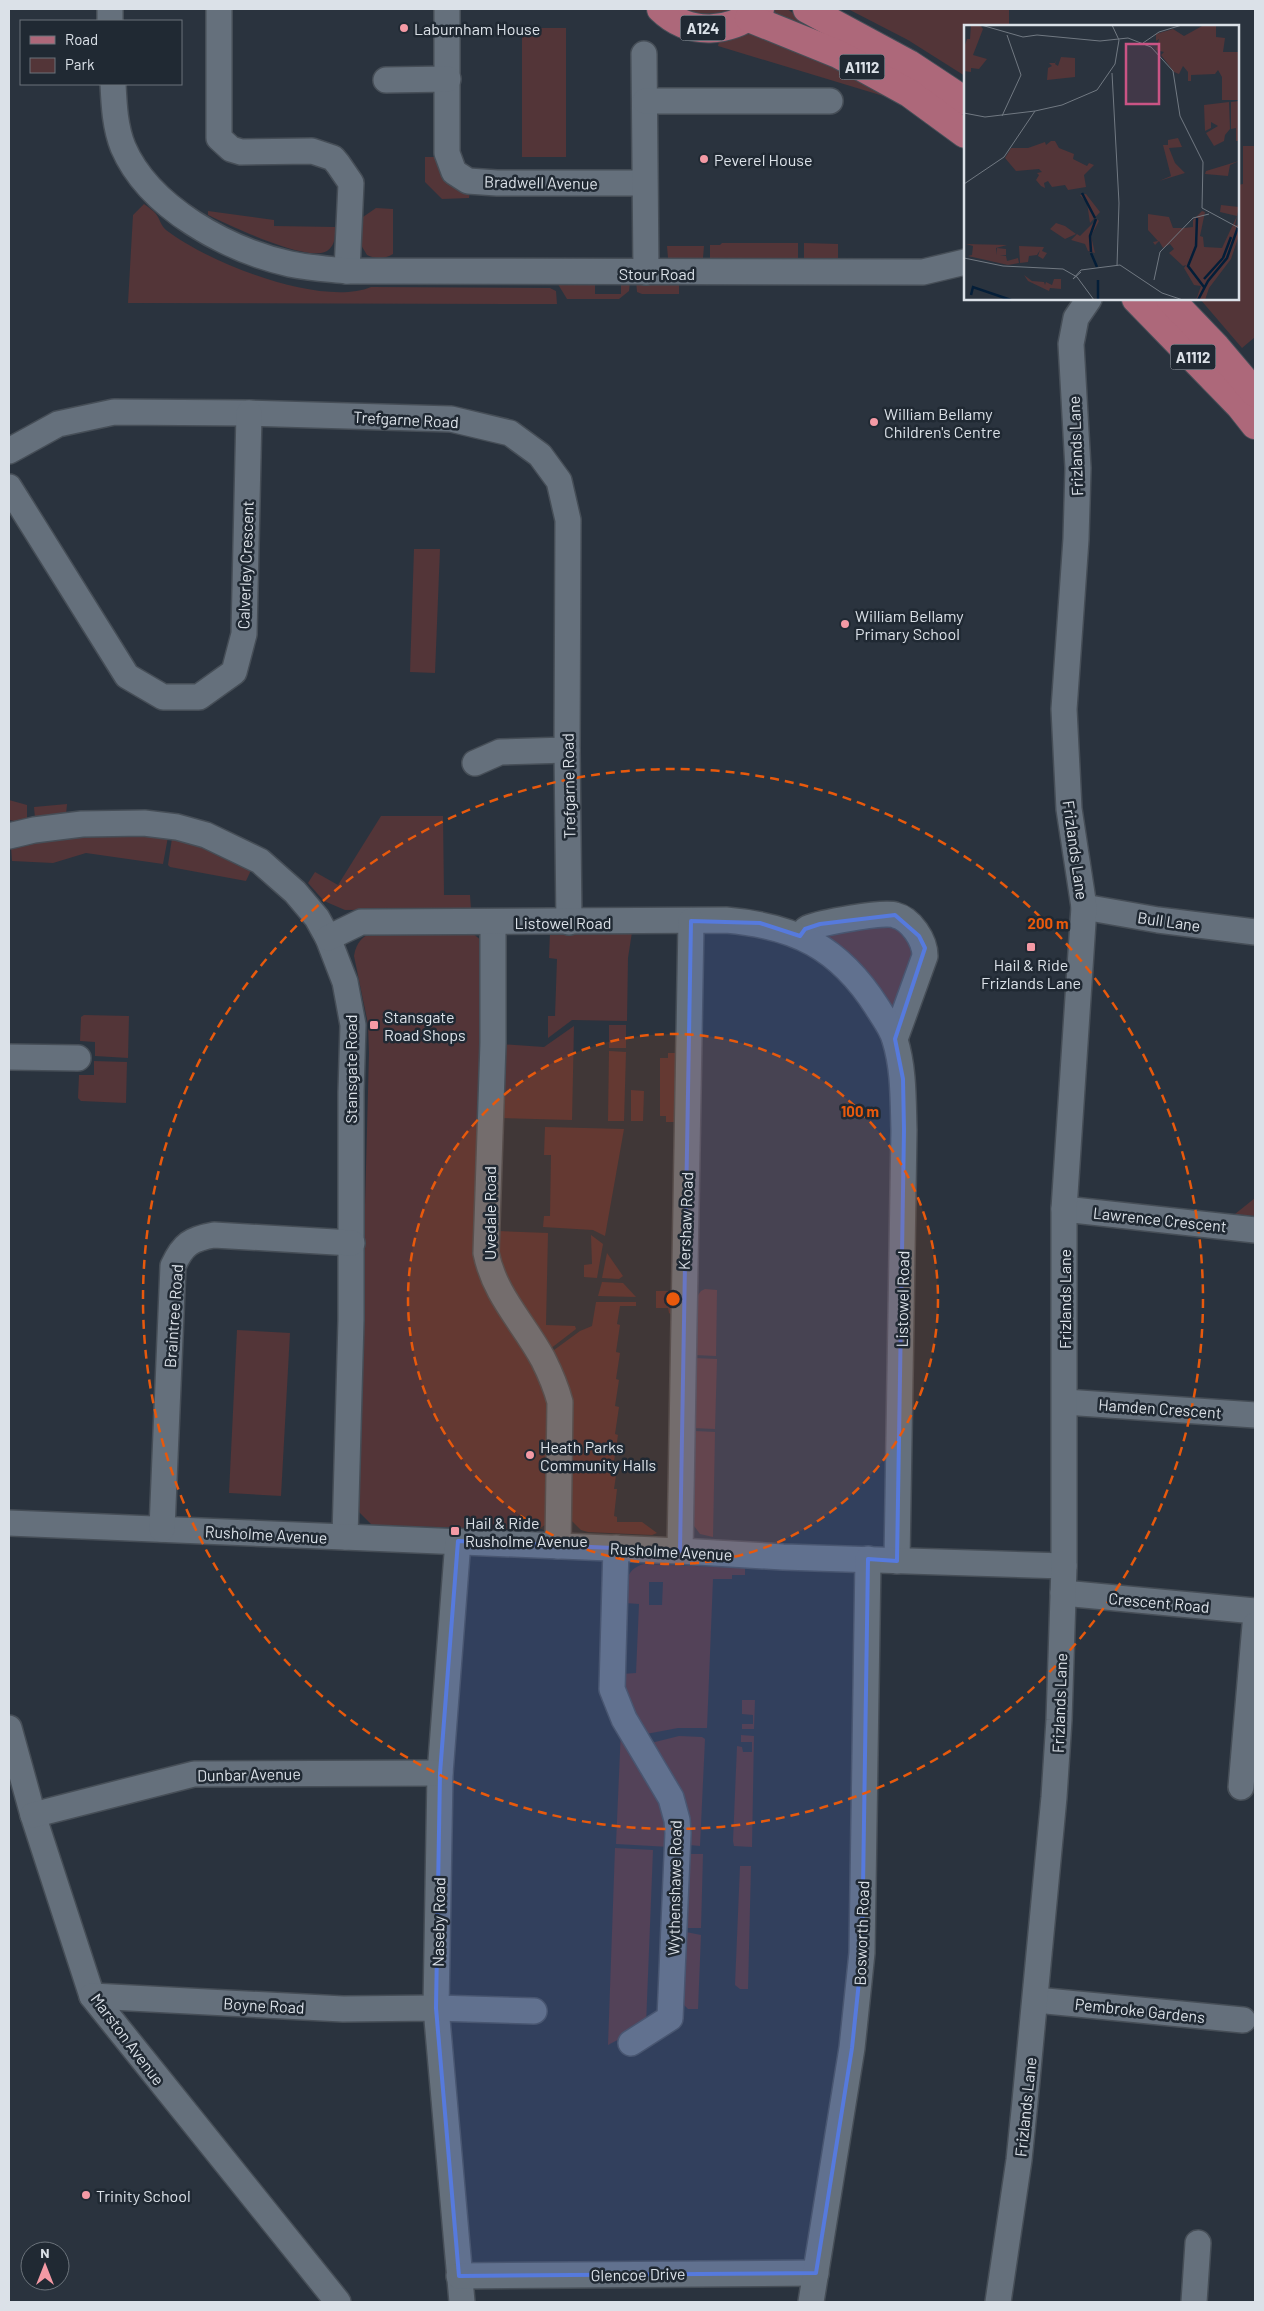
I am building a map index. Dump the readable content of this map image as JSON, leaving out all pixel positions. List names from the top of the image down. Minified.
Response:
{"streets":{"main road":["A124","A1112"],"street":["Bradwell Avenue","Stour Road","Trefgarne Road","Frizlands Lane","Calverley Crescent","Bull Lane","Listowel Road","Stansgate Road","Uvedale Road","Lawrence Crescent","Kershaw Road","Braintree Road","Hamden Crescent","Rusholme Avenue","Crescent Road","Dunbar Avenue","Wythenshawe Road","Naseby Road","Bosworth Road","Boyne Road","Pembroke Gardens","Marston Avenue","Glencoe Drive"]},"crossings":[["A124","A1112"],["Trefgarne Road","Calverley Crescent"],["Trefgarne Road","Listowel Road"],["Frizlands Lane","Bull Lane"],["Frizlands Lane","Lawrence Crescent"],["Frizlands Lane","Hamden Crescent"],["Frizlands Lane","Rusholme Avenue"],["Frizlands Lane","Crescent Road"],["Frizlands Lane","Pembroke Gardens"],["Listowel Road","Stansgate Road"],["Listowel Road","Uvedale Road"],["Listowel Road","Kershaw Road"],["Listowel Road","Rusholme Avenue"],["Stansgate Road","Braintree Road"],["Stansgate Road","Rusholme Avenue"],["Uvedale Road","Rusholme Avenue"],["Kershaw Road","Rusholme Avenue"],["Braintree Road","Rusholme Avenue"],["Rusholme Avenue","Wythenshawe Road"],["Rusholme Avenue","Naseby Road"],["Rusholme Avenue","Bosworth Road"],["Dunbar Avenue","Naseby Road"],["Dunbar Avenue","Marston Avenue"],["Naseby Road","Boyne Road"],["Naseby Road","Glencoe Drive"],["Bosworth Road","Glencoe Drive"],["Boyne Road","Marston Avenue"]],"places":{"other":["Laburnham House","Peverel House","William Bellamy Children's Centre","William Bellamy Primary School","Heath Parks Community Halls","Trinity School"],"transit":["Hail & Ride Frizlands Lane","Stansgate Road Shops","Hail & Ride Rusholme Avenue"]},"legend":["Road","Park"],"north":"top","rings":["200 m","100 m"]}
